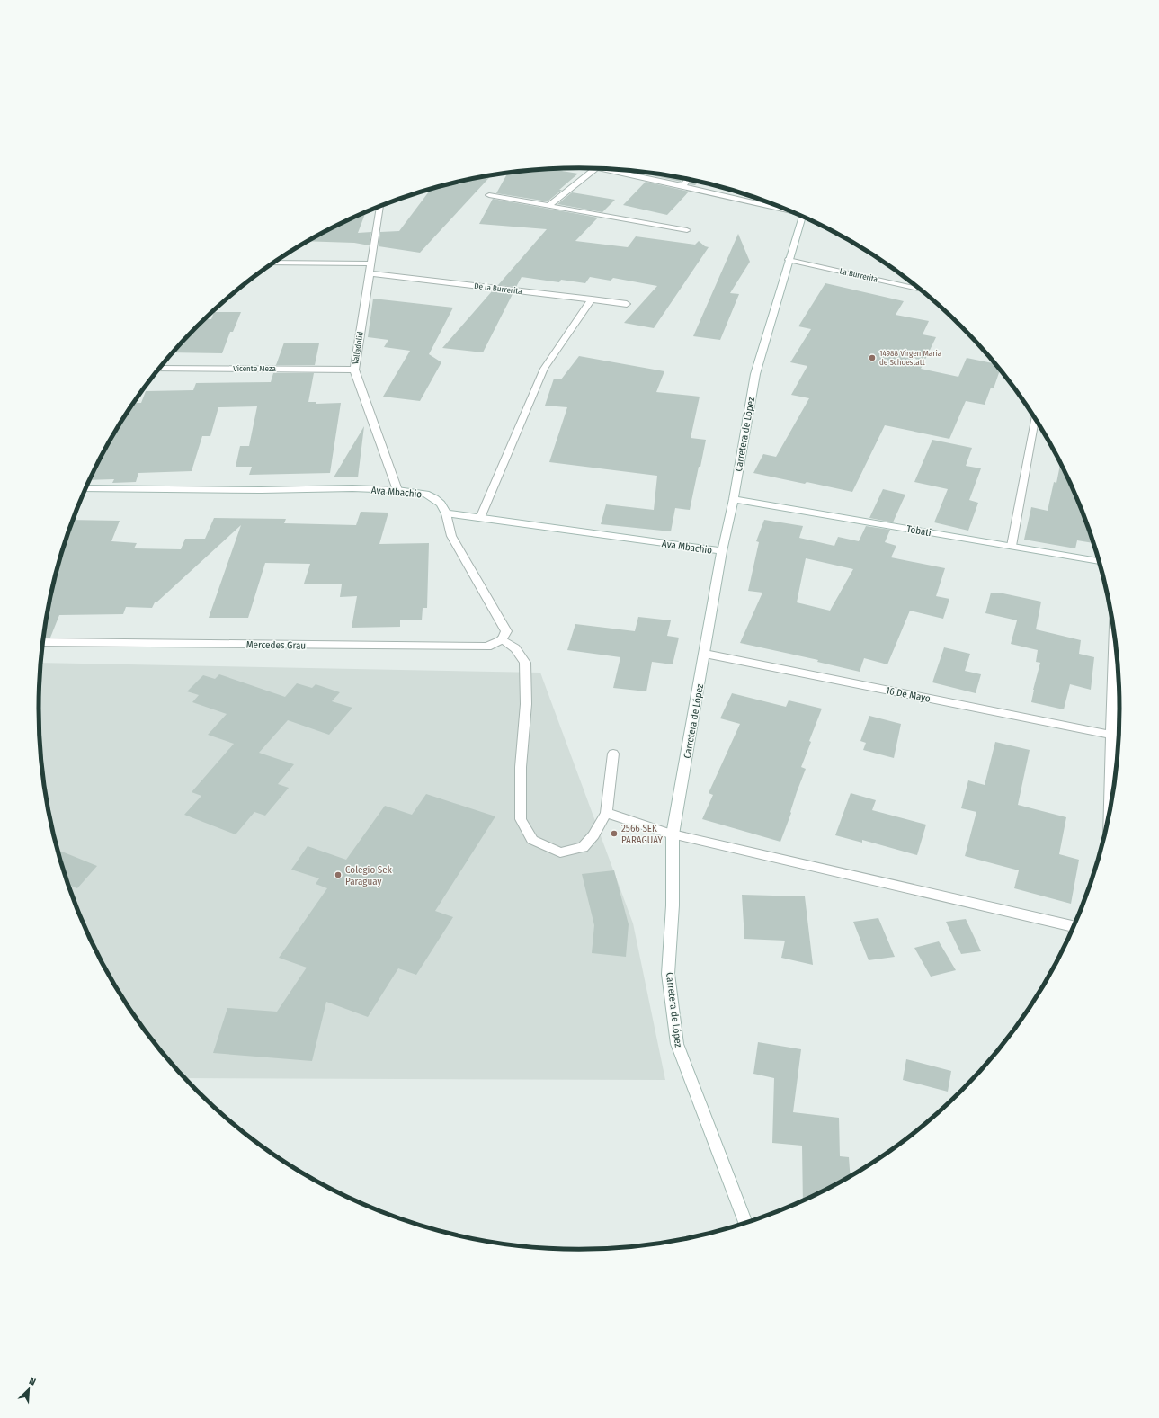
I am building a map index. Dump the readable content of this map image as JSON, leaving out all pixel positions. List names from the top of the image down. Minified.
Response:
{"streets":{"street":["La Burrerita","De la Burrerita","Valladolid","Vicente Meza","Carretera de López","Ava Mbachio","Tobati","Mercedes Grau","16 De Mayo"]},"crossings":[["La Burrerita","Carretera de López"],["De la Burrerita","Valladolid"],["Valladolid","Vicente Meza"],["Valladolid","Ava Mbachio"],["Carretera de López","Ava Mbachio"],["Carretera de López","Tobati"],["Carretera de López","16 De Mayo"]],"places":["14988 Virgen Maria de Schoestatt","2566 SEK PARAGUAY","Colegio Sek Paraguay"],"north":"top right"}
